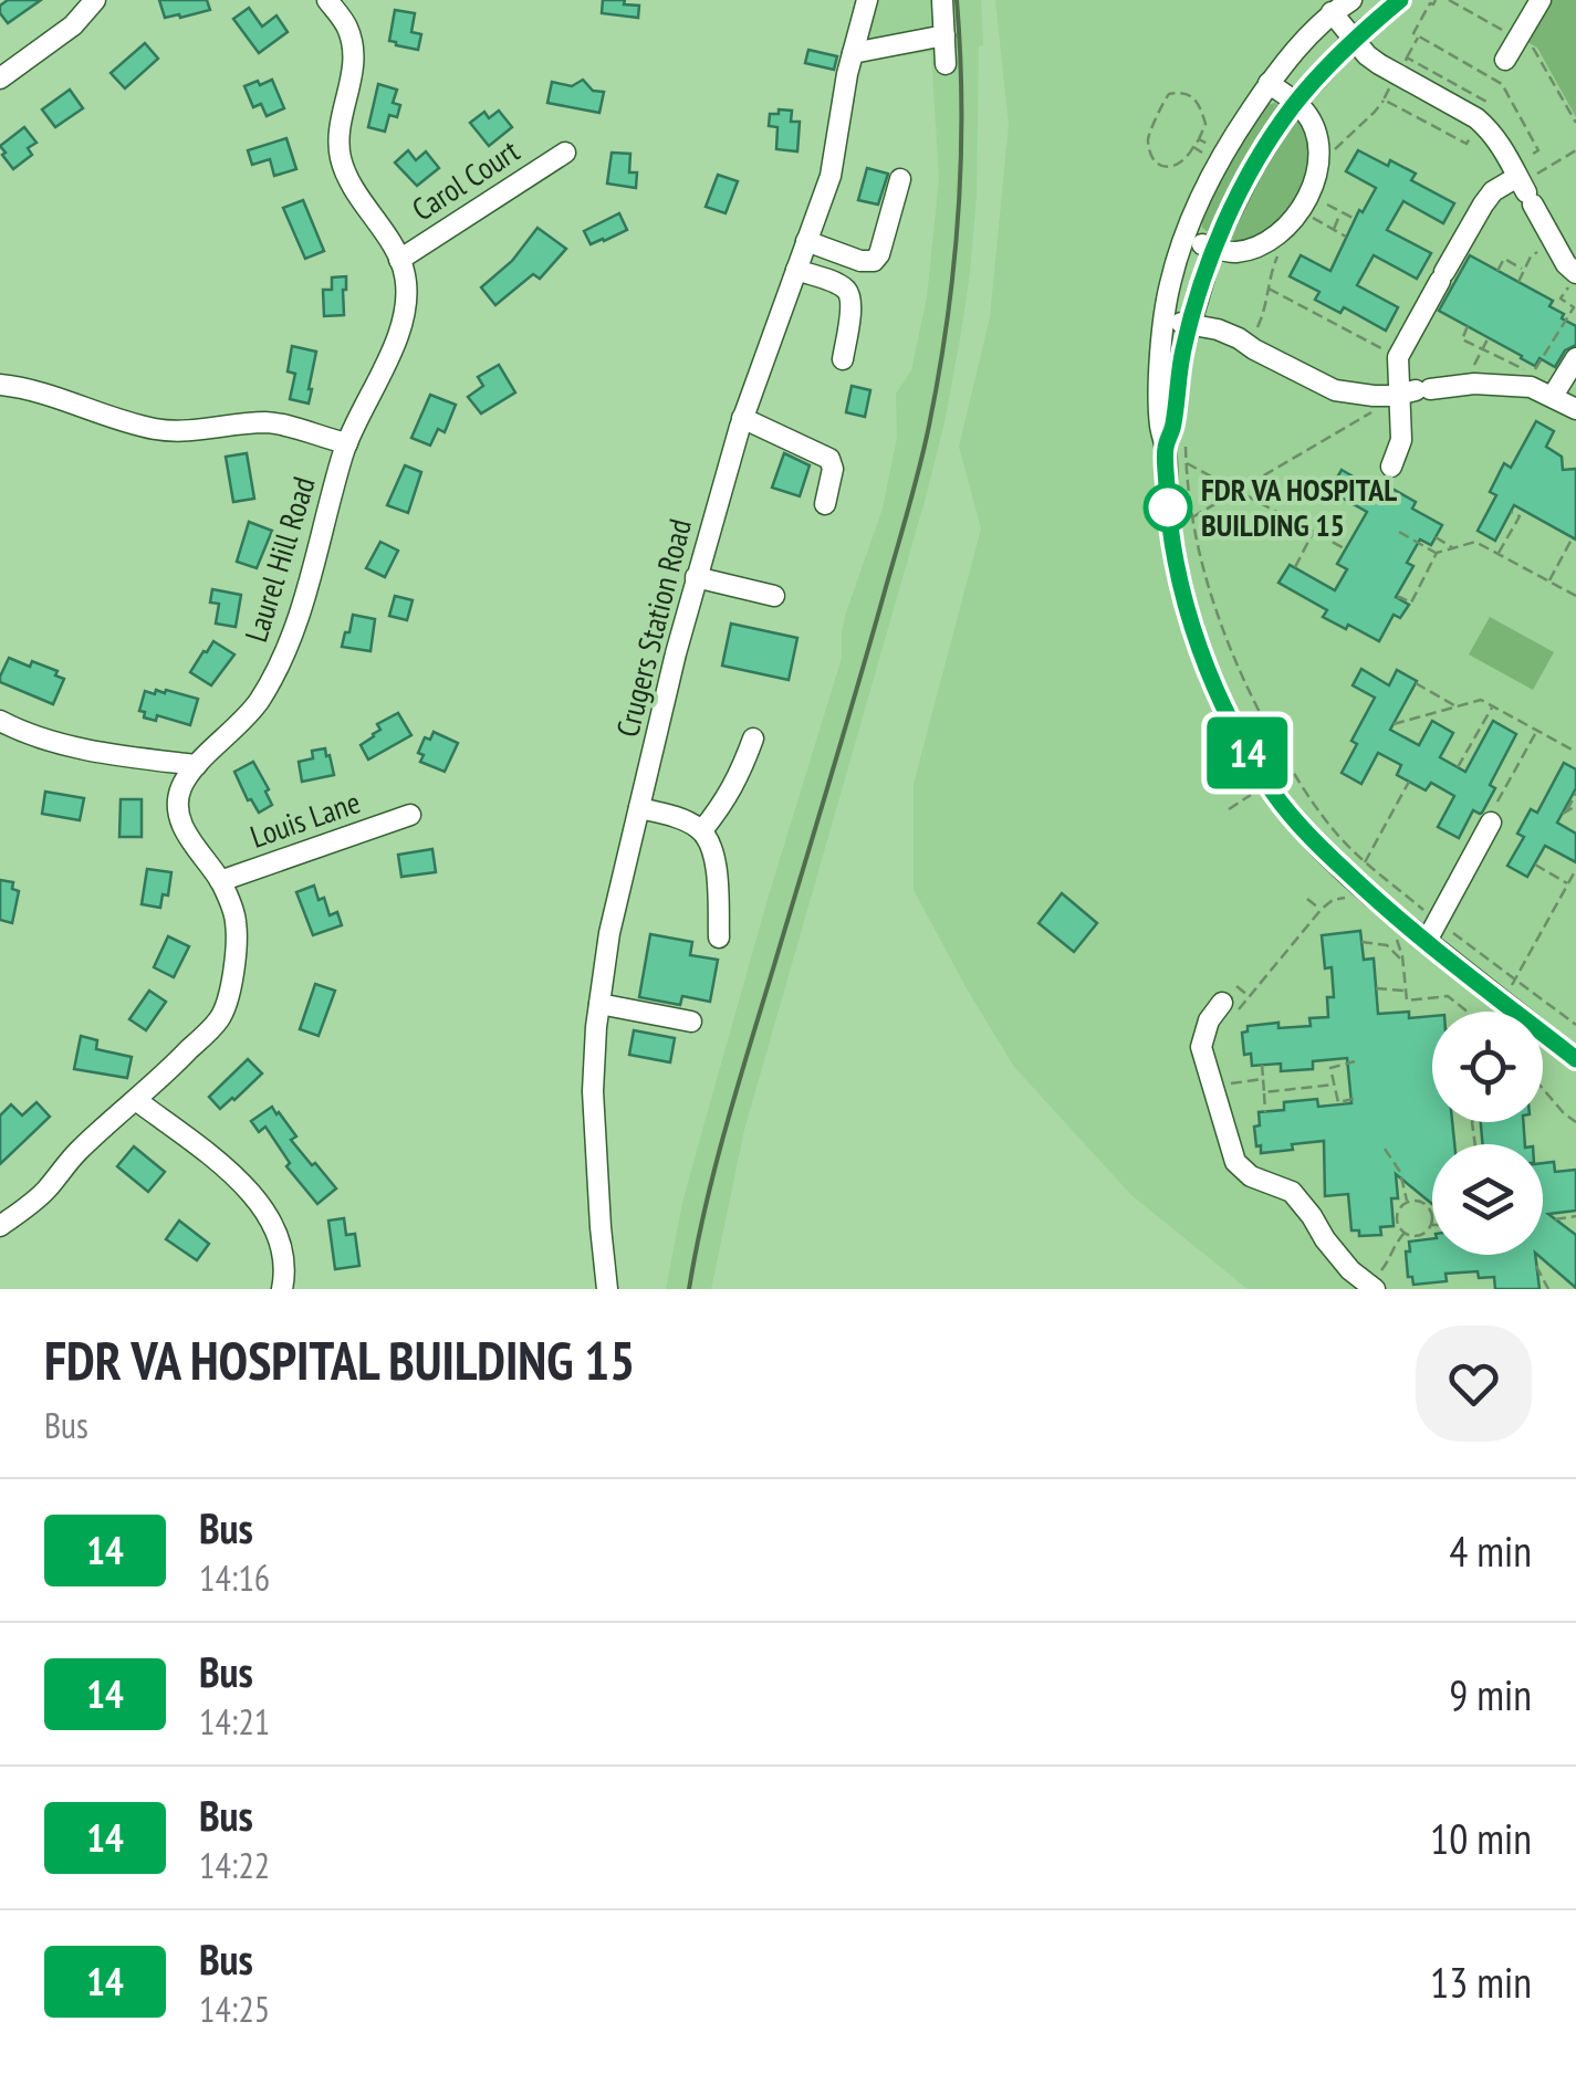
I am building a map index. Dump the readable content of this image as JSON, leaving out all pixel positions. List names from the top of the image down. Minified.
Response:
{"streets":{"street":["Carol Court","Laurel Hill Road","Crugers Station Road","Louis Lane"]},"crossings":[["Carol Court","Laurel Hill Road"],["Laurel Hill Road","Louis Lane"]],"places":["FDR VA HOSPITAL BUILDING 15"],"lines":["bus line 14"],"page":{"on_map":"14","heading":["FDR VA HOSPITAL BUILDING 15","Bus"],"list":[{"mark":"14","name":"Bus","note":"14:16","value":"4 min"},{"mark":"14","name":"Bus","note":"14:21","value":"9 min"},{"mark":"14","name":"Bus","note":"14:22","value":"10 min"},{"mark":"14","name":"Bus","note":"14:25","value":"13 min"}]}}
